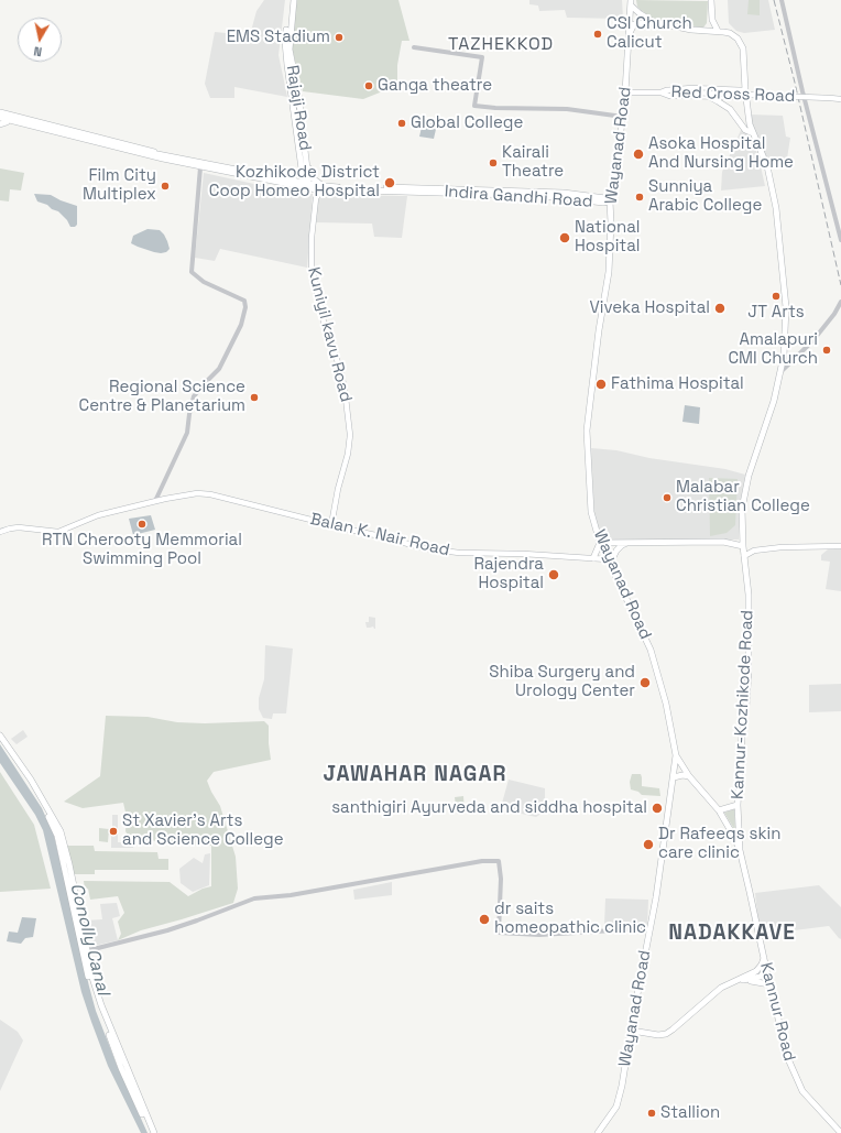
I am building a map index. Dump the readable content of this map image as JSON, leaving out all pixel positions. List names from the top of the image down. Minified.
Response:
{"streets":{"main road":["Red Cross Road","Rajaji Road","Wayanad Road","Indira Gandhi Road","Kuniyil kavu Road","Balan K. Nair Road","Kannur-Kozhikode Road","Kannur Road"]},"crossings":[["Red Cross Road","Wayanad Road"],["Rajaji Road","Indira Gandhi Road"],["Wayanad Road","Indira Gandhi Road"],["Wayanad Road","Balan K. Nair Road"],["Indira Gandhi Road","Kuniyil kavu Road"],["Kuniyil kavu Road","Balan K. Nair Road"],["Kannur-Kozhikode Road","Kannur Road"]],"districts":["TAZHEKKOD","JAWAHAR NAGAR","NADAKKAVE"],"water":["Conolly Canal"],"places":["CSI Church Calicut","EMS Stadium","Ganga theatre","Global College","Asoka Hospital And Nursing Home","Kairali Theatre","Kozhikode District Coop Homeo Hospital","Film City Multiplex","Sunniya Arabic College","National Hospital","JT Arts","Viveka Hospital","Amalapuri CMI Church","Fathima Hospital","Regional Science Centre & Planetarium","Malabar Christian College","RTN Cherooty Memmorial Swimming Pool","Rajendra Hospital","Shiba Surgery and Urology Center","santhigiri Ayurveda and siddha hospital","St Xavier's Arts and Science College","Dr Rafeeqs skin care clinic","dr saits homeopathic clinic","Stallion"],"north":"bottom"}
